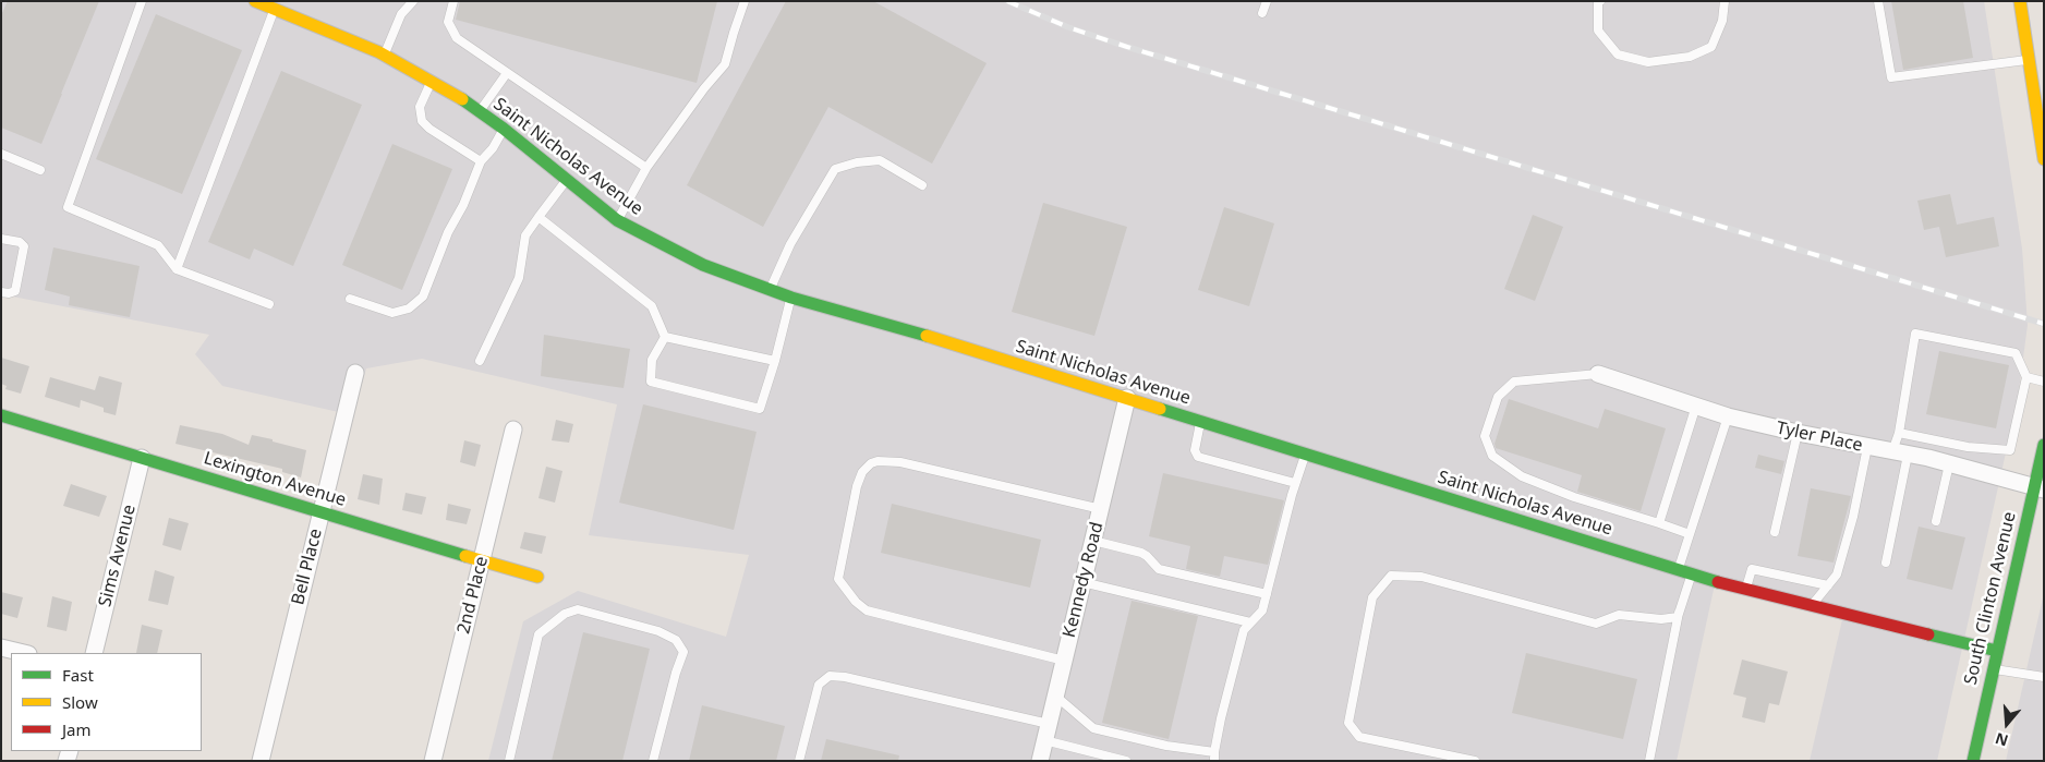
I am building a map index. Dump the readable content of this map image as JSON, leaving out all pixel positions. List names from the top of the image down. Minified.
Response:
{"streets":{"street":["Saint Nicholas Avenue","Tyler Place","Lexington Avenue","Sims Avenue","Bell Place","Kennedy Road","2nd Place","South Clinton Avenue"]},"crossings":[["Saint Nicholas Avenue","Kennedy Road"],["Saint Nicholas Avenue","South Clinton Avenue"],["Tyler Place","South Clinton Avenue"],["Lexington Avenue","Sims Avenue"],["Lexington Avenue","Bell Place"],["Lexington Avenue","2nd Place"]],"legend":["Fast","Slow","Jam"],"north":"bottom"}
